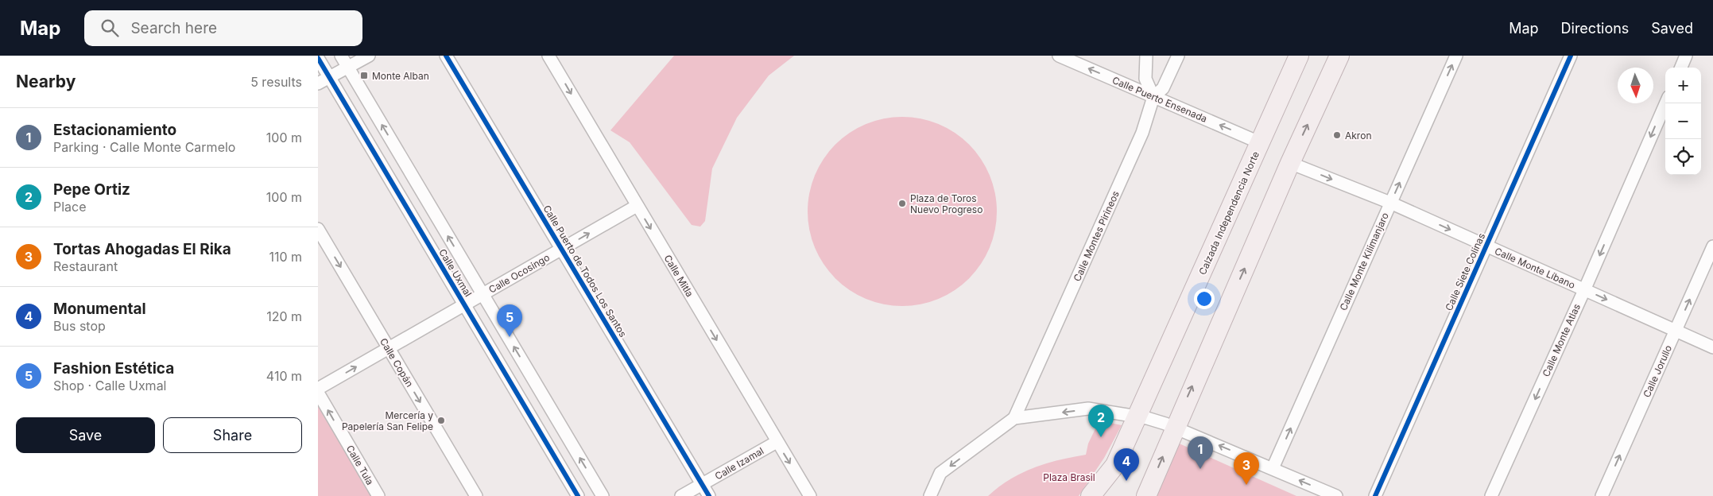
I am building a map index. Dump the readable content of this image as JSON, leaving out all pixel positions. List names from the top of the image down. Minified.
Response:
{"streets":{"main road":["Calzada Independencia Norte"],"street":["Calle Puerto Ensenada","Calle Montes Pirineos","Calle Monte Kilimanjaro","Calle Monte Líbano","Calle Puerto de Todos Los Santos","Calle Siete Colinas","Calle Uxmal","Calle Ocosingo","Calle Mitla","Calle Monte Atlas","Calle Copán","Calle Jorullo","Calle Izamal","Calle Tula"]},"crossings":[["Calle Puerto Ensenada","Calzada Independencia Norte"],["Calle Puerto Ensenada","Calle Montes Pirineos"],["Calle Monte Kilimanjaro","Calle Monte Líbano"],["Calle Monte Líbano","Calle Siete Colinas"],["Calle Monte Líbano","Calle Monte Atlas"],["Calle Monte Líbano","Calle Jorullo"],["Calle Puerto de Todos Los Santos","Calle Ocosingo"],["Calle Puerto de Todos Los Santos","Calle Izamal"],["Calle Uxmal","Calle Ocosingo"],["Calle Ocosingo","Calle Mitla"],["Calle Ocosingo","Calle Copán"],["Calle Mitla","Calle Izamal"]],"one_way":["Calle Puerto Ensenada","Calle Monte Kilimanjaro","Calle Monte Líbano","Calle Ocosingo","Calle Mitla","Calle Monte Atlas","Calle Copán","Calle Jorullo","Calle Tula"],"parks":["Plaza Brasil"],"places":{"transit":["Monte Alban"],"other":["Akron","Plaza de Toros Nuevo Progreso","Mercería y Papelería San Felipe"]},"north":"bottom","page":{"header":"Map","search":"Search here","nav":["Map","Directions","Saved"],"heading":["Nearby","5 results"],"map_buttons":["+","−"],"list":[{"mark":"1","name":"Estacionamiento","note":"Parking · Calle Monte Carmelo","value":"100 m"},{"mark":"2","name":"Pepe Ortiz","note":"Place","value":"100 m"},{"mark":"3","name":"Tortas Ahogadas El Rika","note":"Restaurant","value":"110 m"},{"mark":"4","name":"Monumental","note":"Bus stop","value":"120 m"},{"mark":"5","name":"Fashion Estética","note":"Shop · Calle Uxmal","value":"410 m"}],"pins":["5","2","1","4","3"],"buttons":["Save","Share"]}}
